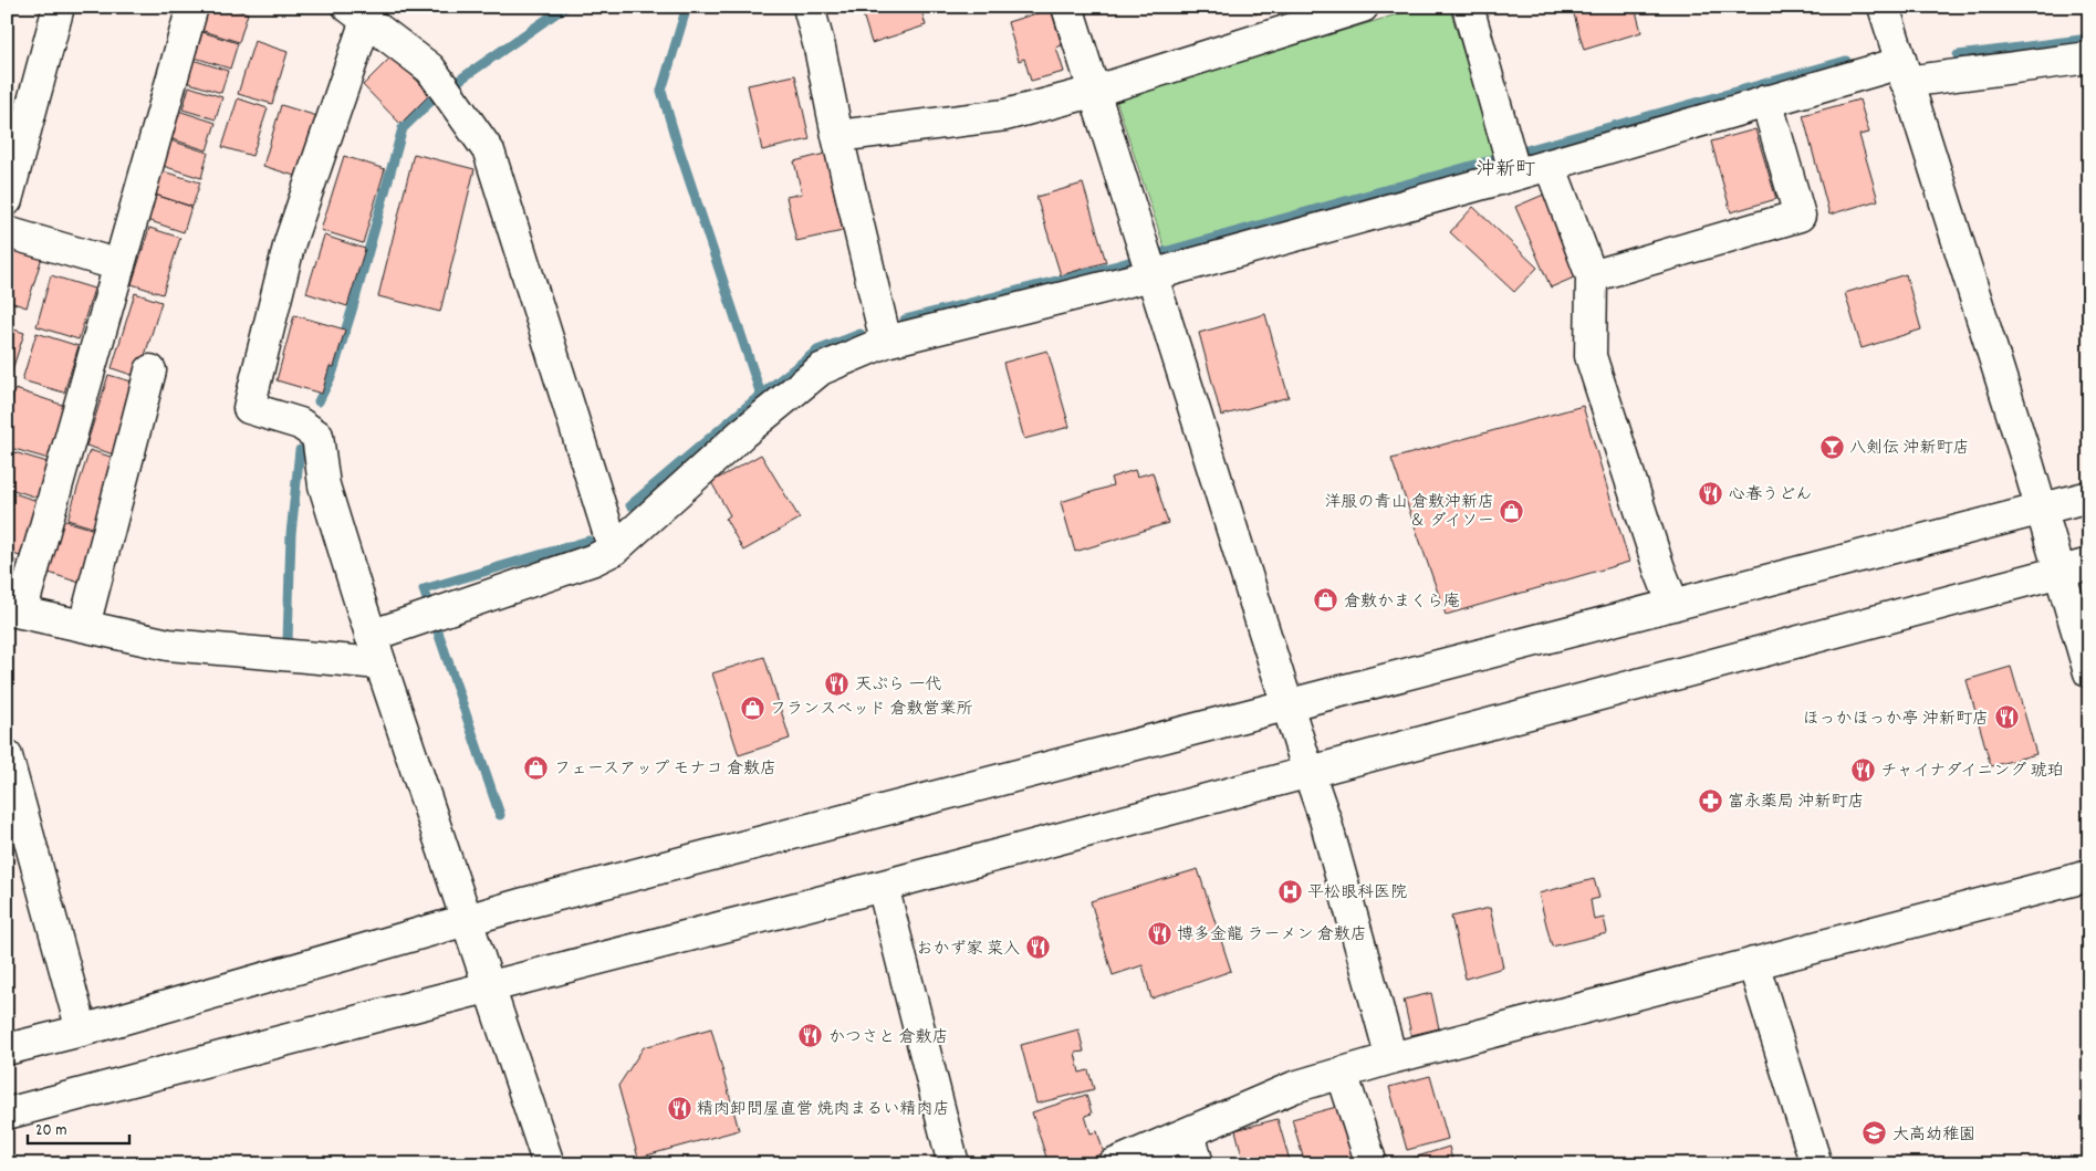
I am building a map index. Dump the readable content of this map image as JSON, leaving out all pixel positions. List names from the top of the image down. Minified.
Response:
{"districts":["沖新町"],"places":{"bar":["八剣伝 沖新町店"],"restaurant":["心春うどん","天ぷら 一代","ほっかほっか亭 沖新町店","チャイナダイニング 琥珀","博多金龍 ラーメン 倉敷店","おかず家 菜入","かつさと 倉敷店","精肉卸問屋直営 焼肉まるい精肉店"],"shop":["洋服の青山 倉敷沖新店 ＆ ダイソー","倉敷かまくら庵","フランスベッド 倉敷営業所","フェースアップ モナコ 倉敷店"],"pharmacy":["富永薬局 沖新町店"],"hospital":["平松眼科医院"],"school or university":["大高幼稚園"]},"scale_bar":"20 m"}
